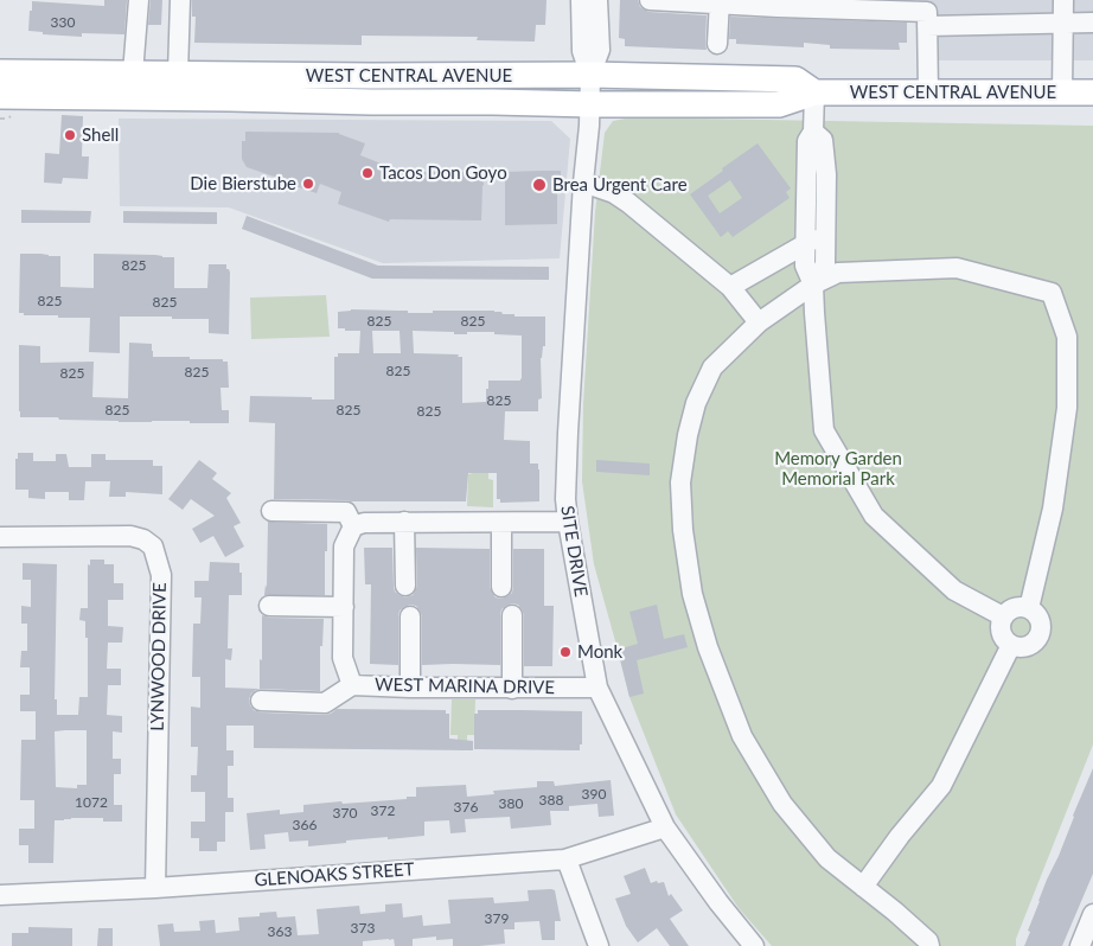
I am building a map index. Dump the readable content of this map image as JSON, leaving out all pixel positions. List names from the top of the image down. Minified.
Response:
{"streets":{"main road":["WEST CENTRAL AVENUE"],"street":["SITE DRIVE","LYNWOOD DRIVE","WEST MARINA DRIVE","GLENOAKS STREET"]},"crossings":[["WEST CENTRAL AVENUE","SITE DRIVE"],["SITE DRIVE","WEST MARINA DRIVE"],["SITE DRIVE","GLENOAKS STREET"],["LYNWOOD DRIVE","GLENOAKS STREET"]],"parks":["Memory Garden Memorial Park"],"places":["Shell","Tacos Don Goyo","Die Bierstube","Brea Urgent Care","Monk"],"house_numbers":["330","825","825","825","825","825","825","825","825","825","825","825","825","390","388","1072","380","376","372","370","366","379","373","363"]}
